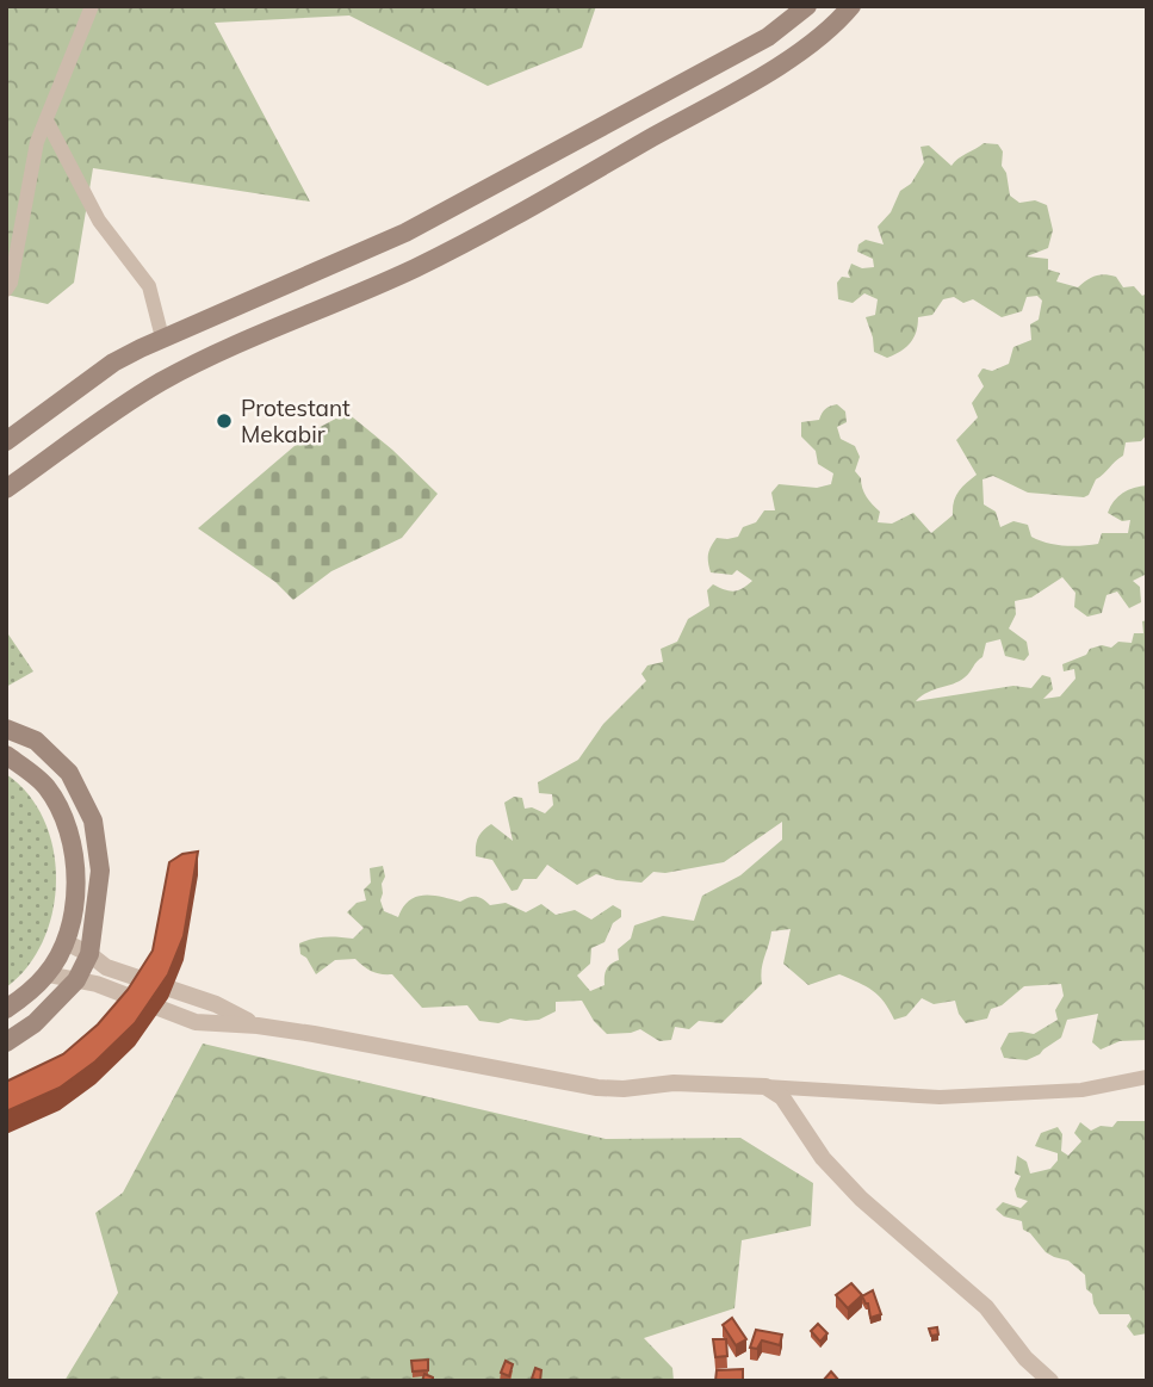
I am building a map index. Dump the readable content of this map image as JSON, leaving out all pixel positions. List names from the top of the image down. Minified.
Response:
{"places":["Protestant Mekabir"]}
